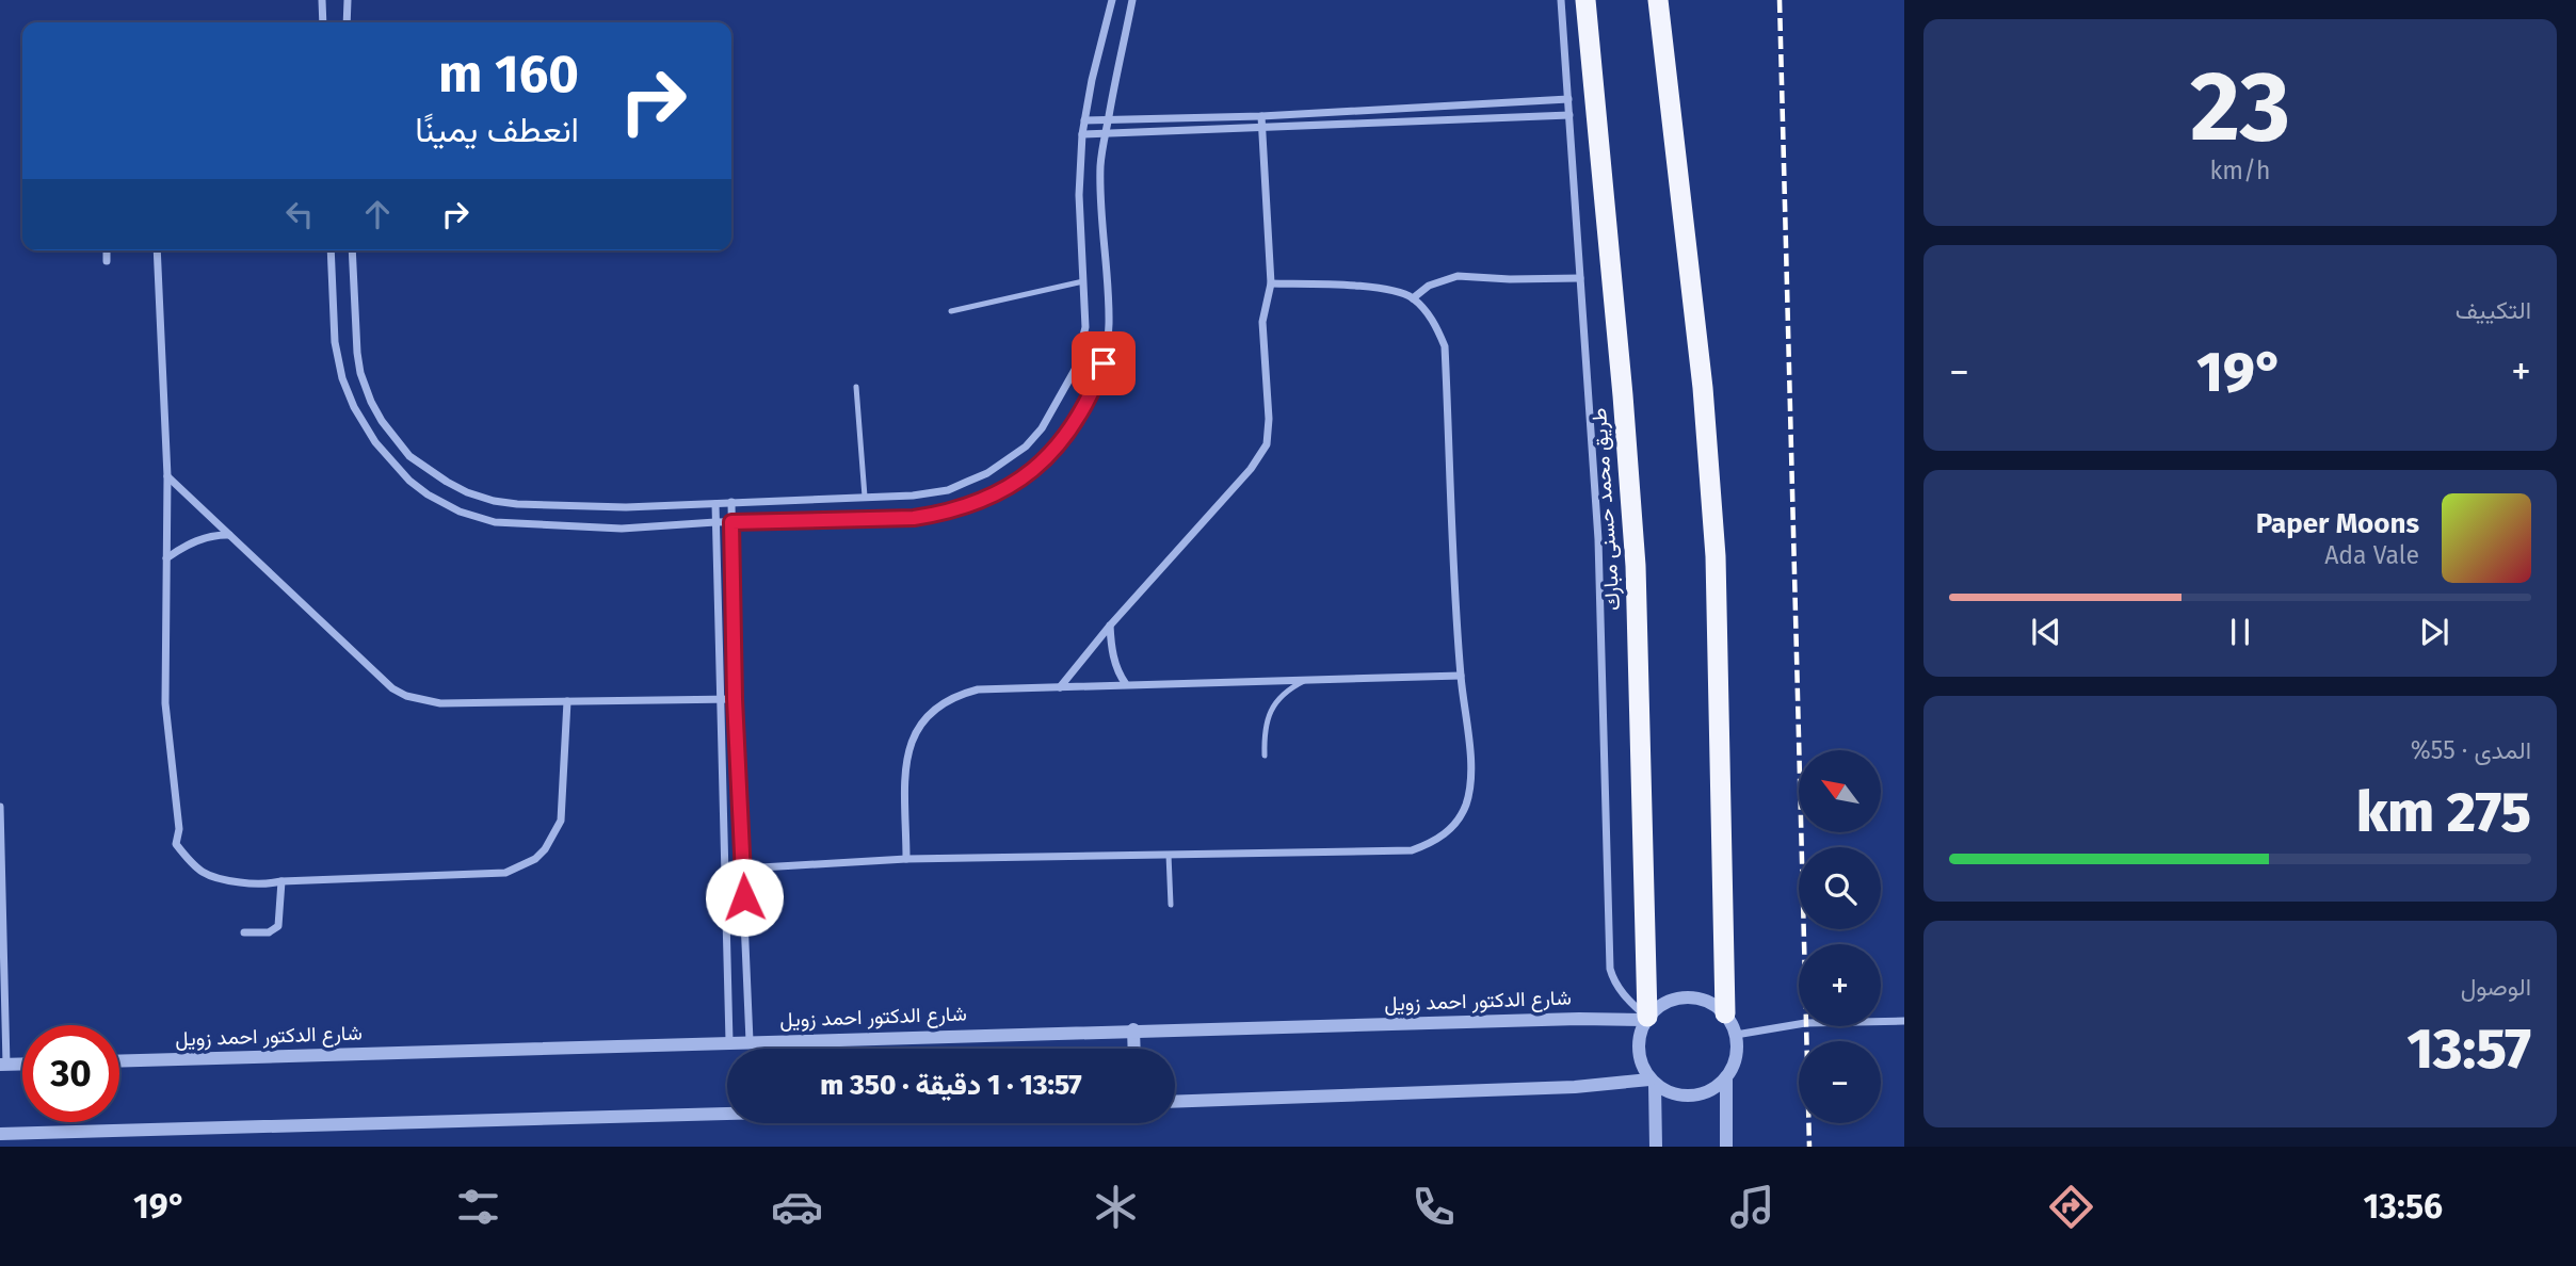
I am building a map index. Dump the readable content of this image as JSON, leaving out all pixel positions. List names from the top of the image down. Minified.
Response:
{"streets":{"highway":["طريق محمد حسنى مبارك"],"street":["شارع الدكتور احمد زويل"]},"crossings":[["طريق محمد حسنى مبارك","شارع الدكتور احمد زويل"]],"north":"top left","page":{"tile":[["23","km/h"],"التكييف",["المدى · 55%","275 km"],["الوصول","13:57"]],"turn":["160 m","انعطف يمينًا"],"heat":["−","19°","+"],"song":["Paper Moons","Ada Vale"],"map_buttons":["+","−"],"limit":"30","trip":"13:57 · 1 دقيقة · 350 m","tabs":["13:56","19°"]}}
